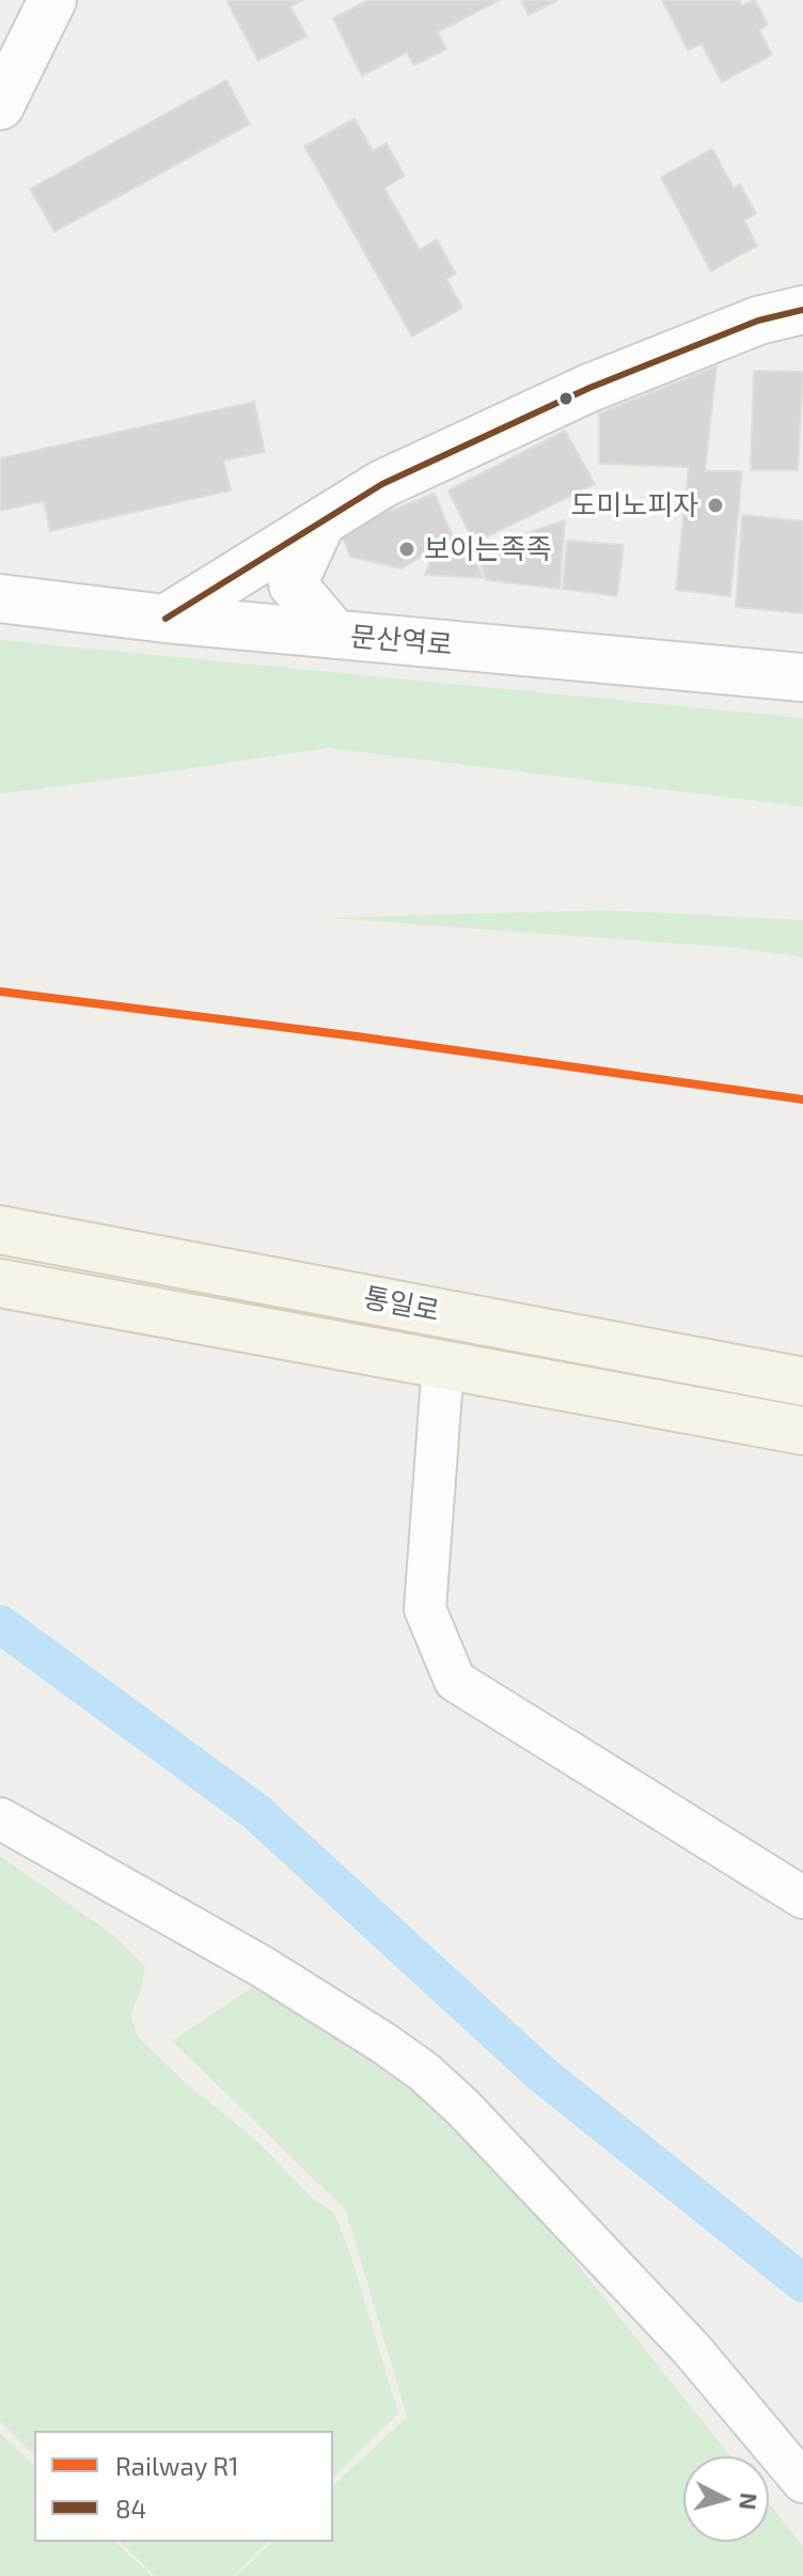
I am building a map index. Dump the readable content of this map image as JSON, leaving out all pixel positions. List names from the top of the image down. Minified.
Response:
{"streets":{"main road":["통일로"],"street":["문산역로"]},"places":["도미노피자","보이는족족"],"lines":["transit line 84","rail line R1"],"legend":["Railway R1","84"],"north":"right"}
